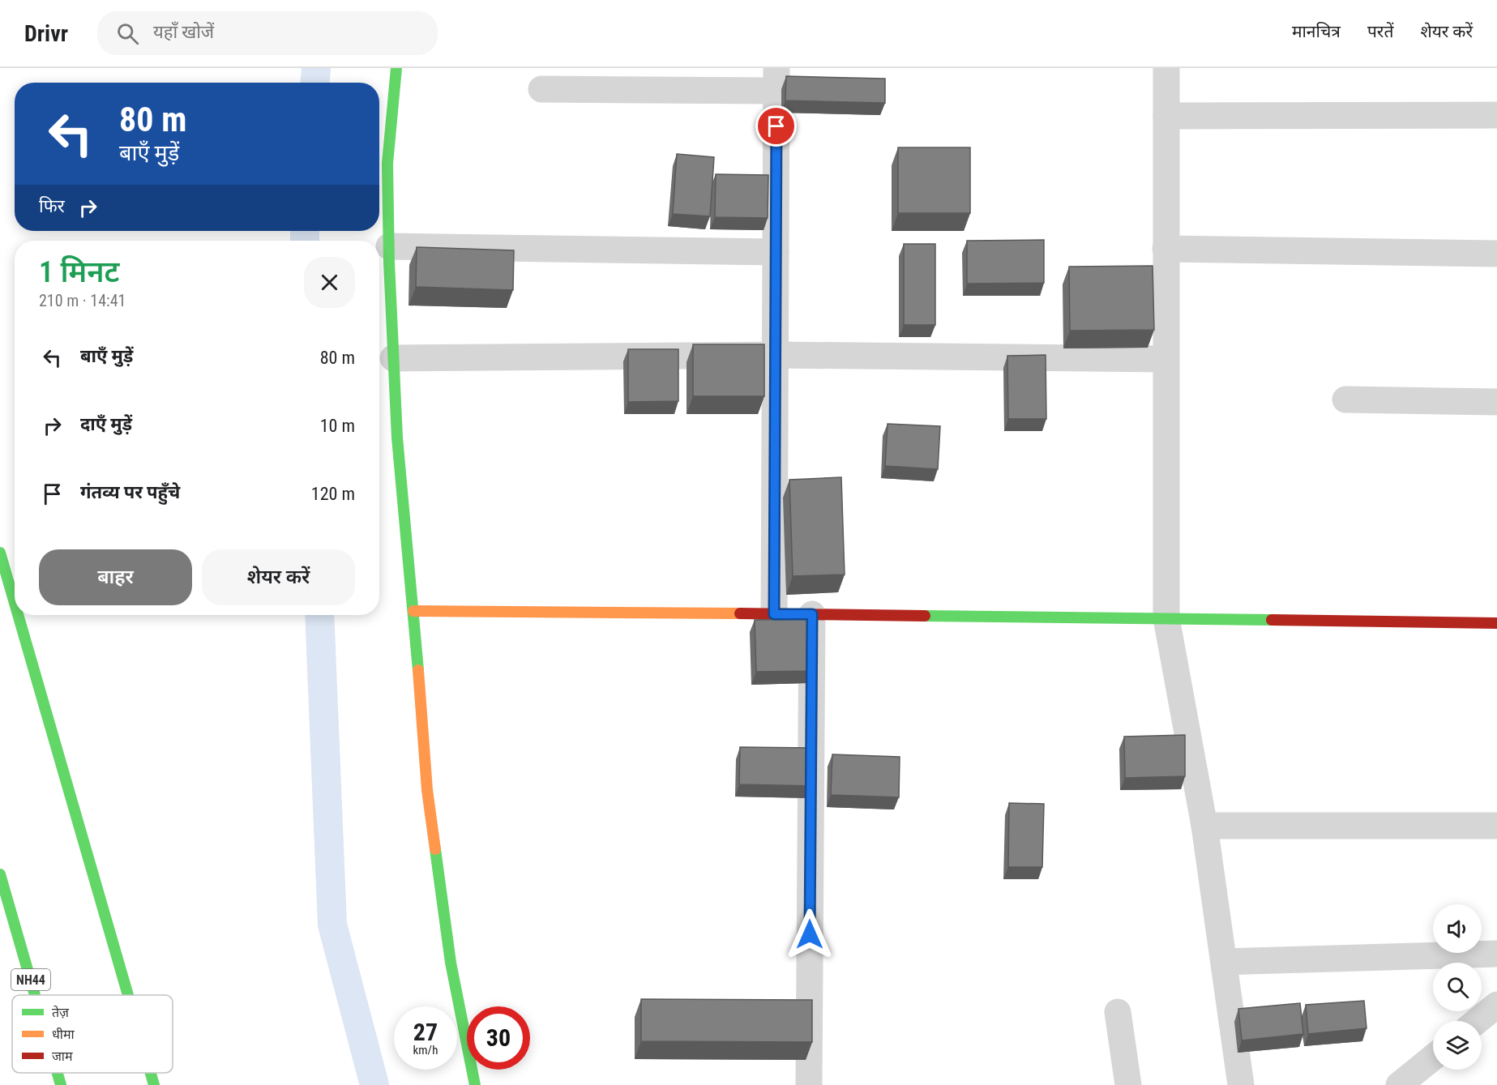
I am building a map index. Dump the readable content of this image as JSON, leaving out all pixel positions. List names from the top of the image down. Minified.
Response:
{"streets":{"main road":["NH44"]},"legend":["तेज़","धीमा","जाम"],"page":{"header":"Drivr","search":"यहाँ खोजें","nav":["मानचित्र","परतें","शेयर करें"],"turn":["80 m","बाएँ मुड़ें"],"then":"फिर","heading":["1 मिनट","210 m · 14:41"],"list":[{"name":"बाएँ मुड़ें","value":"80 m"},{"name":"दाएँ मुड़ें","value":"10 m"},{"name":"गंतव्य पर पहुँचे","value":"120 m"}],"buttons":["बाहर","शेयर करें"],"speed":"27 km/h","limit":"30"}}
